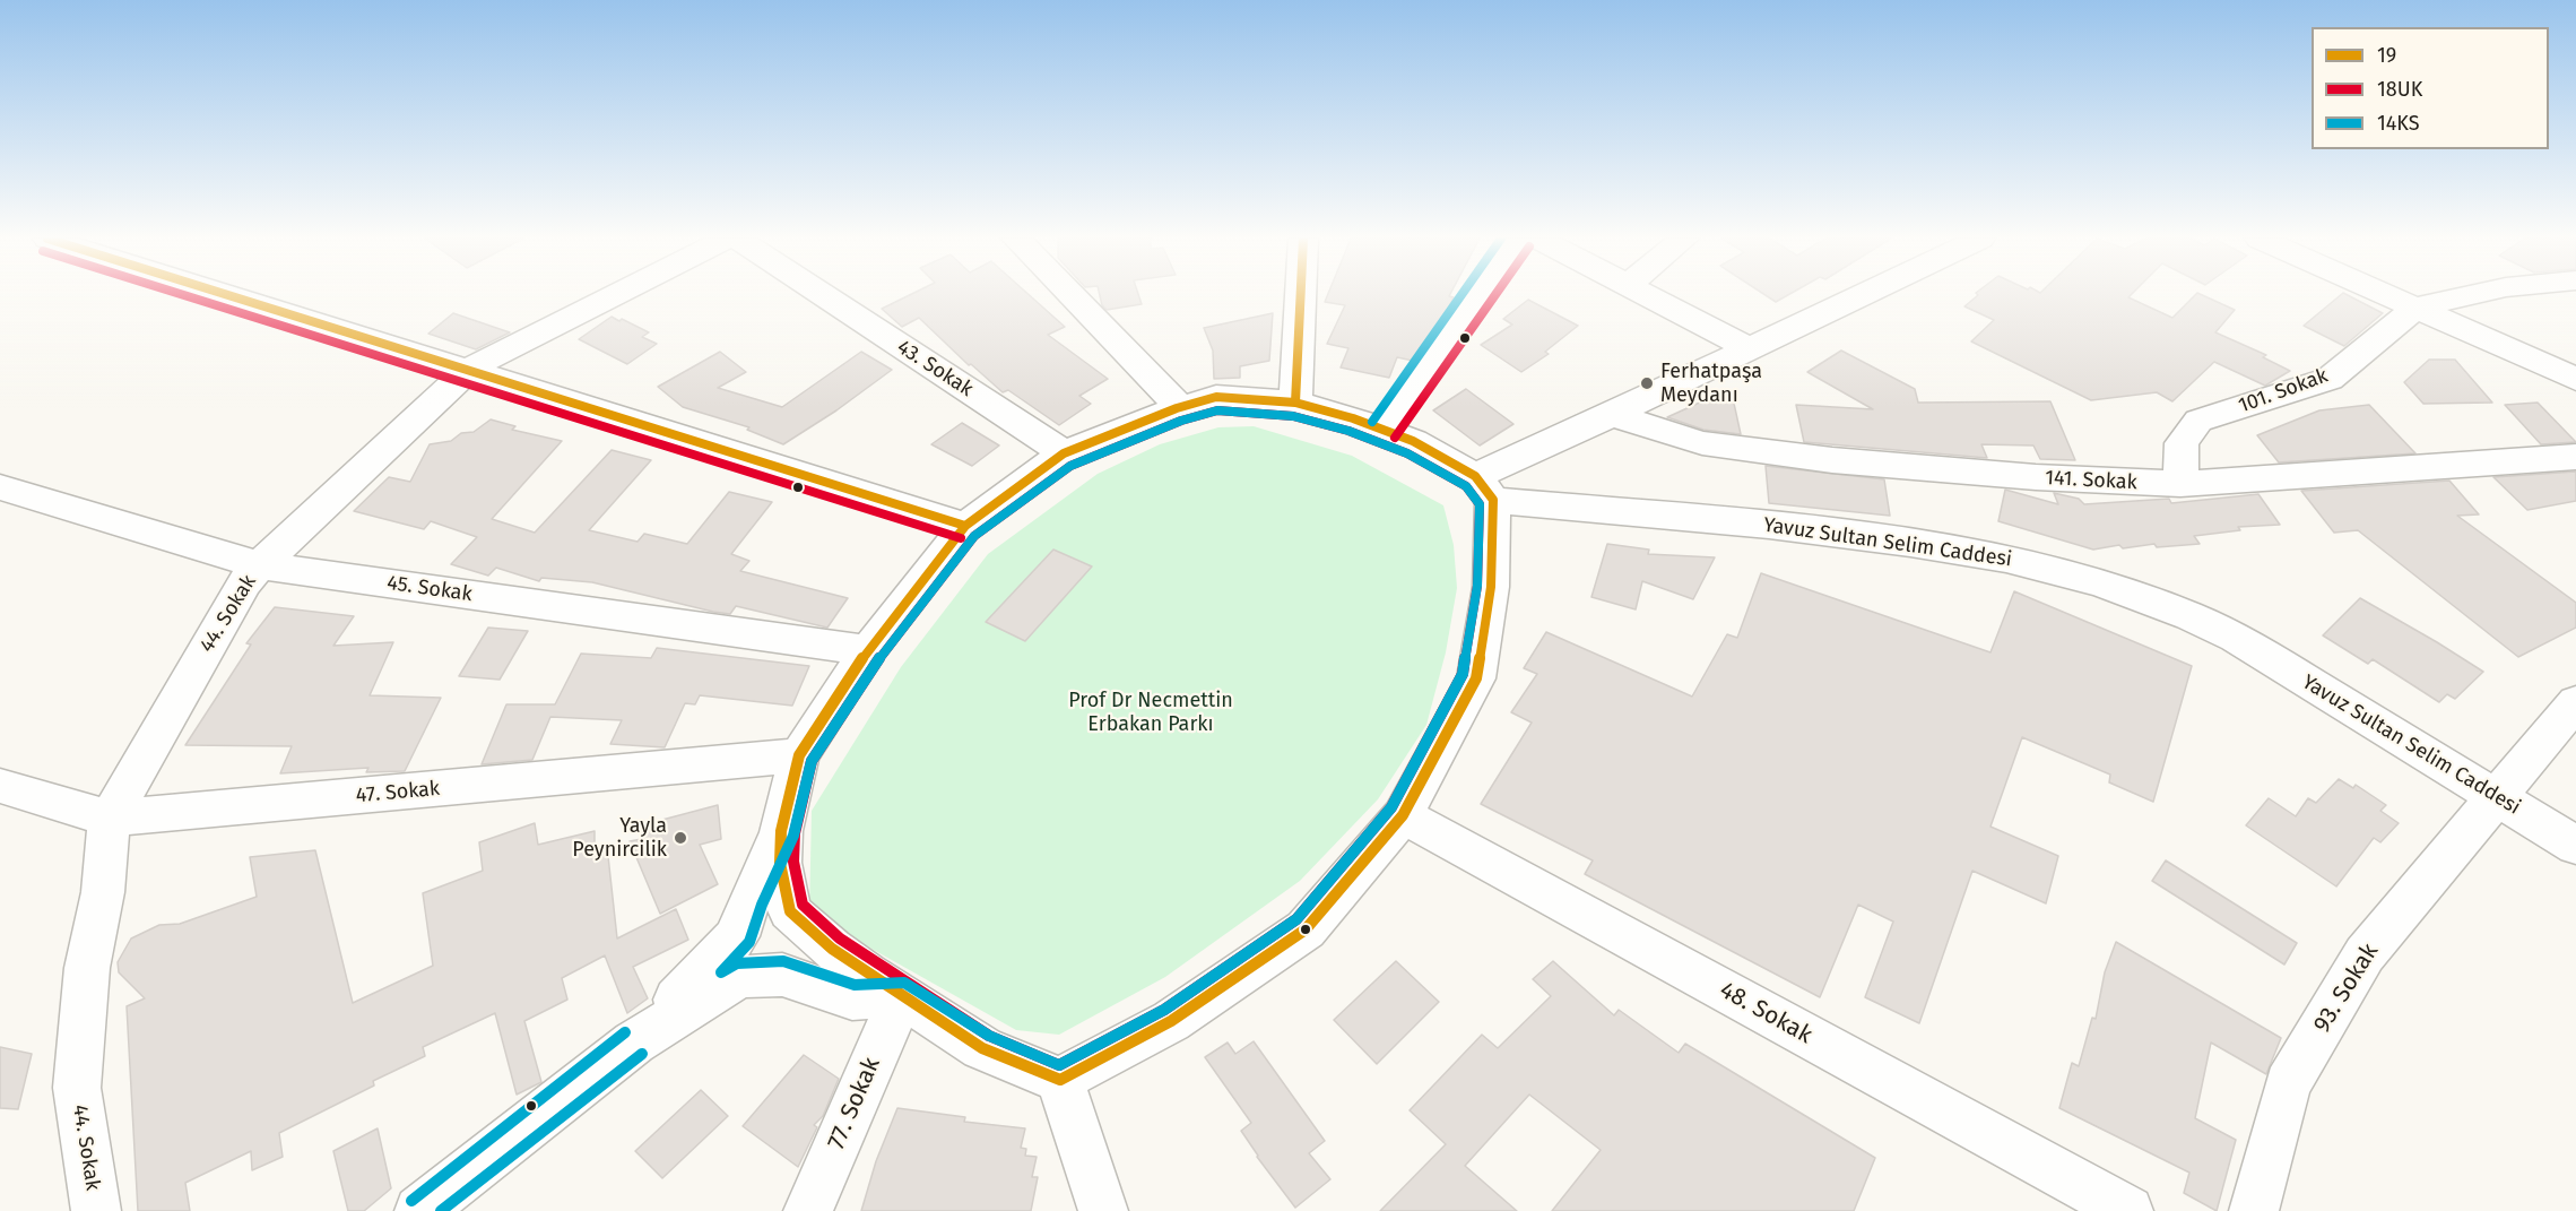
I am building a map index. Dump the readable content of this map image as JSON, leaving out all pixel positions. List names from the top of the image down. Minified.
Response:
{"streets":{"street":["43. Sokak","101. Sokak","141. Sokak","Yavuz Sultan Selim Caddesi","45. Sokak","44. Sokak","47. Sokak","93. Sokak","48. Sokak","77. Sokak"]},"crossings":[["101. Sokak","141. Sokak"],["Yavuz Sultan Selim Caddesi","93. Sokak"],["45. Sokak","44. Sokak"],["44. Sokak","47. Sokak"]],"parks":["Prof Dr Necmettin Erbakan Parkı"],"places":["Ferhatpaşa Meydanı","Yayla Peynircilik"],"lines":["transit line 19","transit line 18UK","transit line 14KS"],"legend":["19","18UK","14KS"]}
